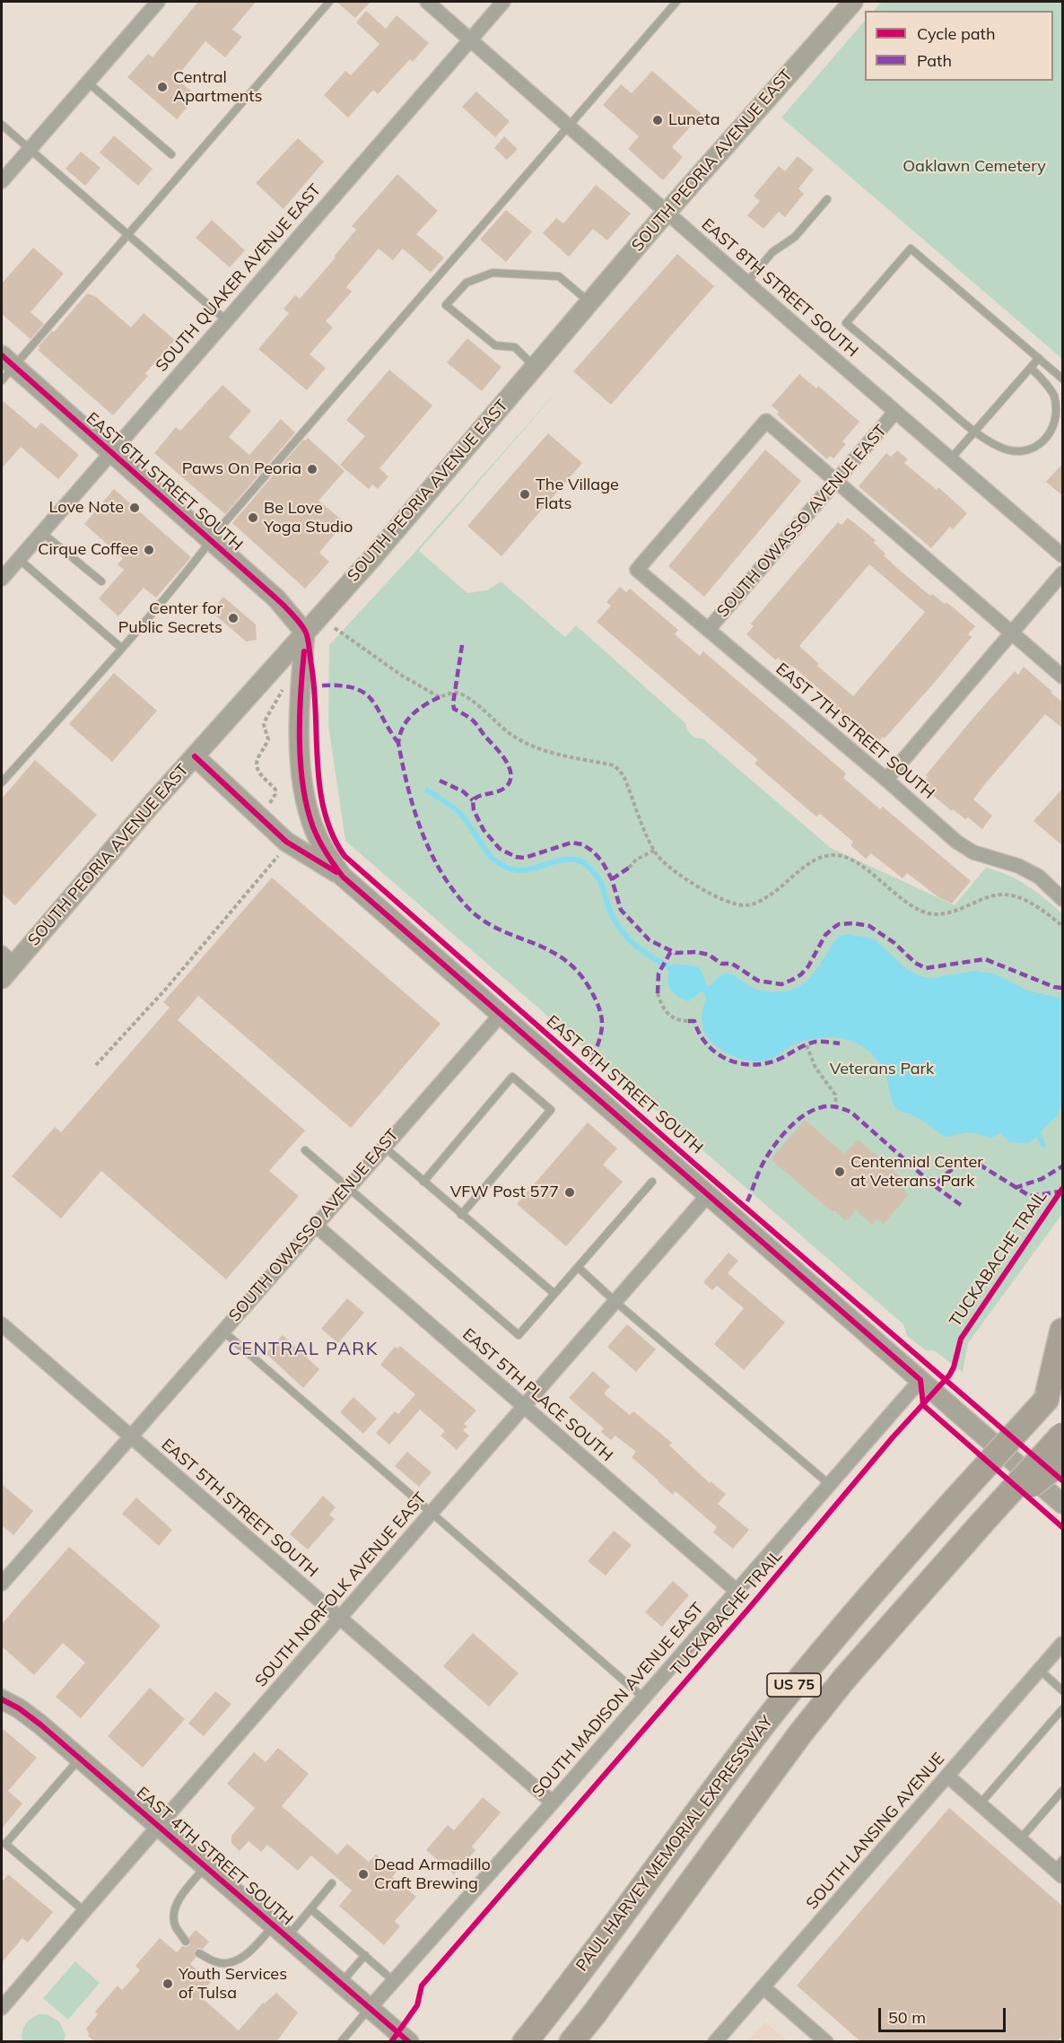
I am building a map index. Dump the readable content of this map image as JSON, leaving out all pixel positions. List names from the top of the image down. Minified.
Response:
{"streets":{"highway":["US 75","PAUL HARVEY MEMORIAL EXPRESSWAY"],"street":["SOUTH PEORIA AVENUE EAST","SOUTH QUAKER AVENUE EAST","EAST 8TH STREET SOUTH","EAST 6TH STREET SOUTH","SOUTH OWASSO AVENUE EAST","EAST 7TH STREET SOUTH","EAST 5TH PLACE SOUTH","EAST 5TH STREET SOUTH","SOUTH NORFOLK AVENUE EAST","SOUTH MADISON AVENUE EAST","SOUTH LANSING AVENUE","EAST 4TH STREET SOUTH"],"cycle path":["TUCKABACHE TRAIL"]},"crossings":[["SOUTH PEORIA AVENUE EAST","EAST 8TH STREET SOUTH"],["SOUTH PEORIA AVENUE EAST","EAST 6TH STREET SOUTH"],["SOUTH QUAKER AVENUE EAST","EAST 8TH STREET SOUTH"],["SOUTH QUAKER AVENUE EAST","EAST 6TH STREET SOUTH"],["EAST 8TH STREET SOUTH","SOUTH OWASSO AVENUE EAST"],["EAST 6TH STREET SOUTH","SOUTH OWASSO AVENUE EAST"],["EAST 6TH STREET SOUTH","SOUTH NORFOLK AVENUE EAST"],["EAST 6TH STREET SOUTH","SOUTH MADISON AVENUE EAST"],["SOUTH OWASSO AVENUE EAST","EAST 7TH STREET SOUTH"],["SOUTH OWASSO AVENUE EAST","EAST 5TH PLACE SOUTH"],["SOUTH OWASSO AVENUE EAST","EAST 5TH STREET SOUTH"],["EAST 5TH PLACE SOUTH","SOUTH NORFOLK AVENUE EAST"],["EAST 5TH PLACE SOUTH","SOUTH MADISON AVENUE EAST"],["EAST 5TH STREET SOUTH","SOUTH NORFOLK AVENUE EAST"],["EAST 5TH STREET SOUTH","SOUTH MADISON AVENUE EAST"],["SOUTH NORFOLK AVENUE EAST","EAST 4TH STREET SOUTH"],["SOUTH MADISON AVENUE EAST","EAST 4TH STREET SOUTH"]],"districts":["CENTRAL PARK"],"parks":["Oaklawn Cemetery","Veterans Park"],"places":["Central Apartments","Luneta","Paws On Peoria","The Village Flats","Love Note","Be Love Yoga Studio","Cirque Coffee","Center for Public Secrets","Centennial Center at Veterans Park","VFW Post 577","Dead Armadillo Craft Brewing","Youth Services of Tulsa"],"legend":["Cycle path","Path"],"scale_bar":"50 m"}
